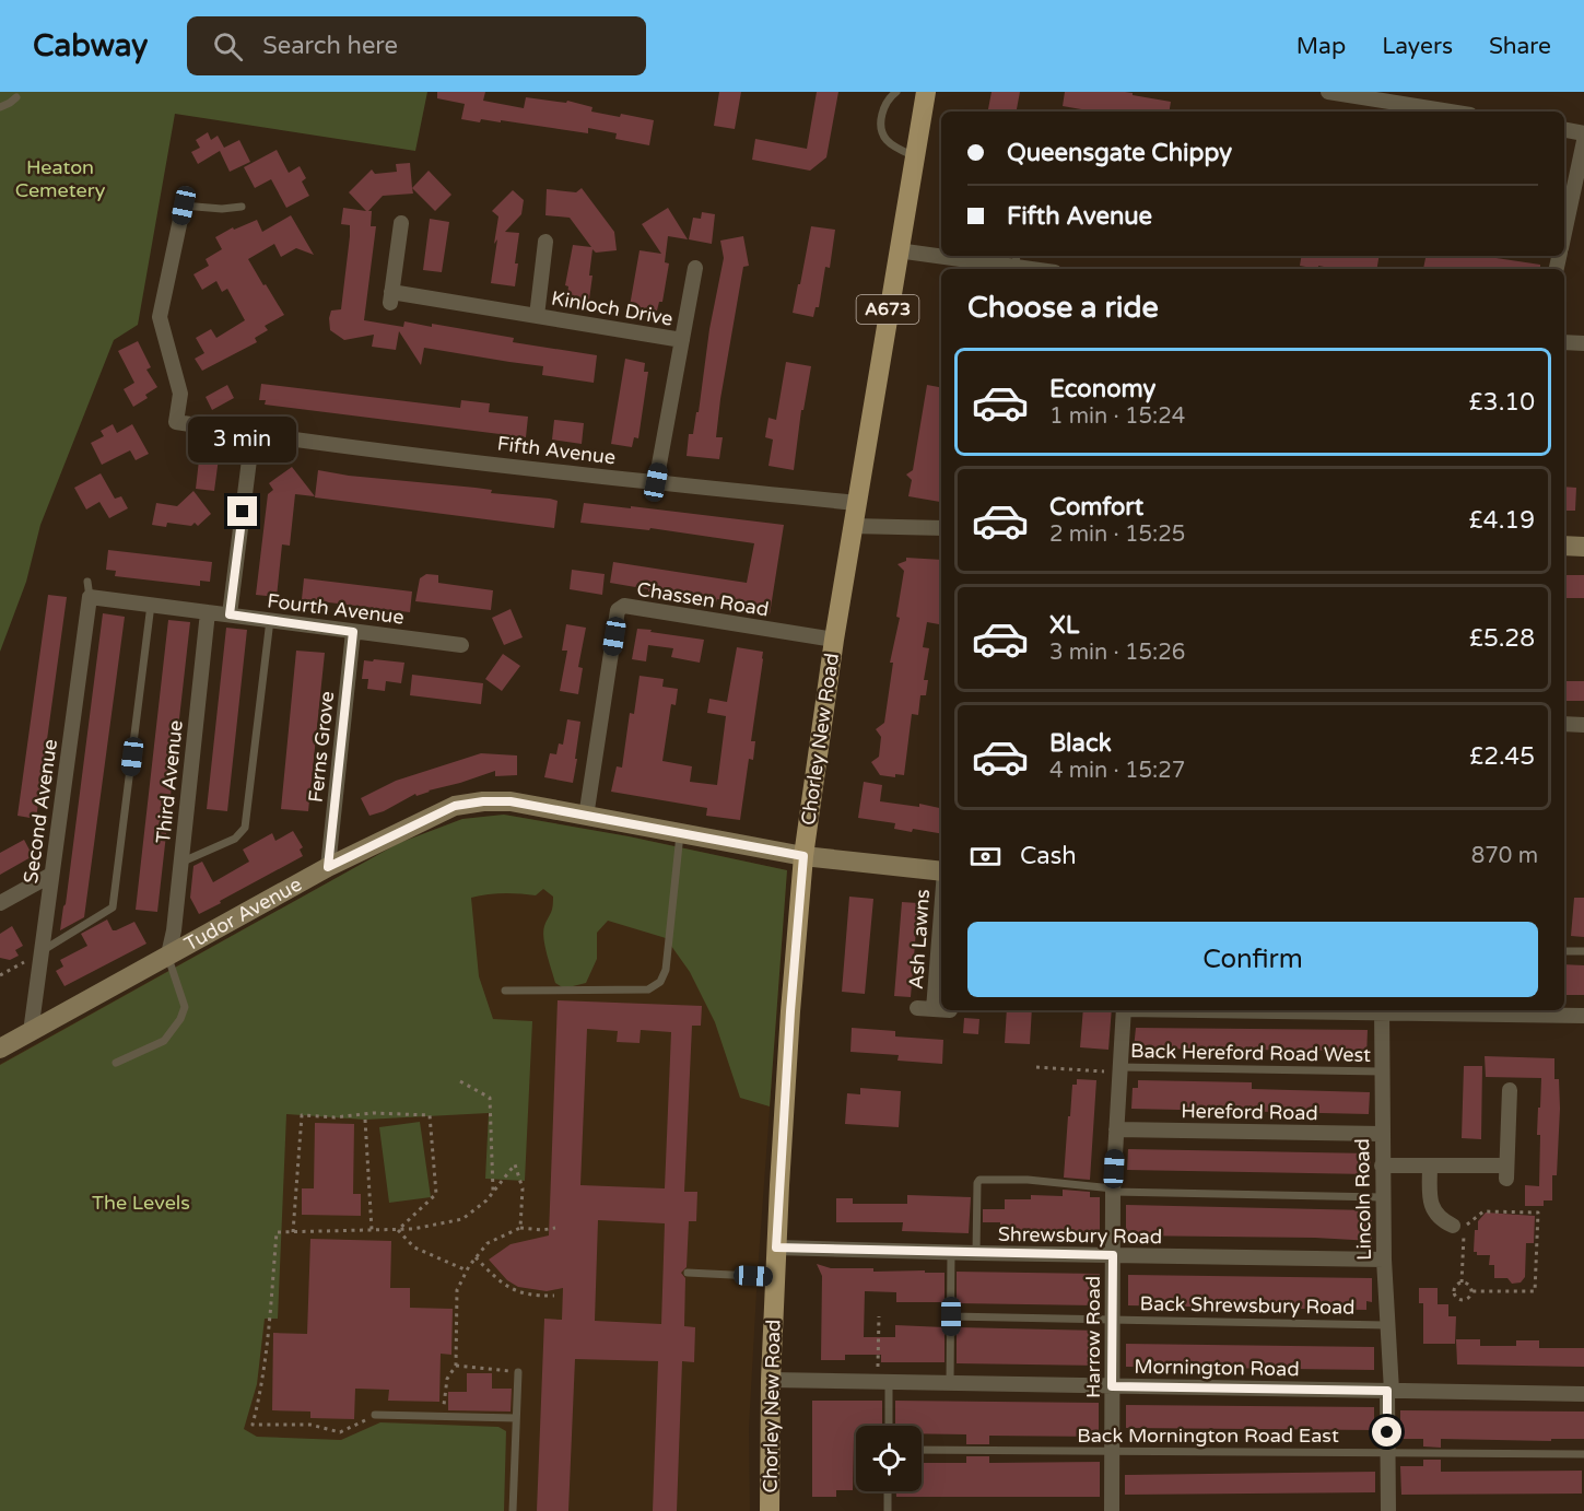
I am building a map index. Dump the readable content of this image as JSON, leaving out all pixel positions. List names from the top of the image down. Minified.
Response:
{"streets":{"main road":["A673","Chorley New Road","Tudor Avenue"],"street":["Kinloch Drive","Fifth Avenue","Chassen Road","Fourth Avenue","Ferns Grove","Third Avenue","Second Avenue","Ash Lawns","Hereford Road","Lincoln Road","Shrewsbury Road","Harrow Road","Mornington Road"],"lane":["Back Hereford Road West","Back Shrewsbury Road","Back Mornington Road East"]},"crossings":[["Kinloch Drive","Fifth Avenue"],["Fifth Avenue","Chorley New Road"],["Chassen Road","Chorley New Road"],["Chassen Road","Tudor Avenue"],["Fourth Avenue","Ferns Grove"],["Fourth Avenue","Third Avenue"],["Fourth Avenue","Second Avenue"],["Chorley New Road","Tudor Avenue"],["Chorley New Road","Shrewsbury Road"],["Chorley New Road","Mornington Road"],["Ferns Grove","Tudor Avenue"],["Third Avenue","Tudor Avenue"],["Second Avenue","Tudor Avenue"],["Back Hereford Road West","Lincoln Road"],["Back Hereford Road West","Harrow Road"],["Hereford Road","Lincoln Road"],["Hereford Road","Harrow Road"],["Lincoln Road","Shrewsbury Road"],["Lincoln Road","Back Shrewsbury Road"],["Lincoln Road","Mornington Road"],["Lincoln Road","Back Mornington Road East"],["Shrewsbury Road","Harrow Road"],["Back Shrewsbury Road","Harrow Road"],["Harrow Road","Mornington Road"],["Harrow Road","Back Mornington Road East"]],"parks":["Heaton Cemetery","The Levels"],"page":{"header":"Cabway","search":"Search here","nav":["Map","Layers","Share"],"banner":["Queensgate Chippy","Fifth Avenue"],"heading":"Choose a ride","list":[{"name":"Economy","note":"1 min · 15:24","value":"£3.10"},{"name":"Comfort","note":"2 min · 15:25","value":"£4.19"},{"name":"XL","note":"3 min · 15:26","value":"£5.28"},{"name":"Black","note":"4 min · 15:27","value":"£2.45"}],"bubble":"3 min","pay":["Cash","870 m"],"buttons":"Confirm"}}
